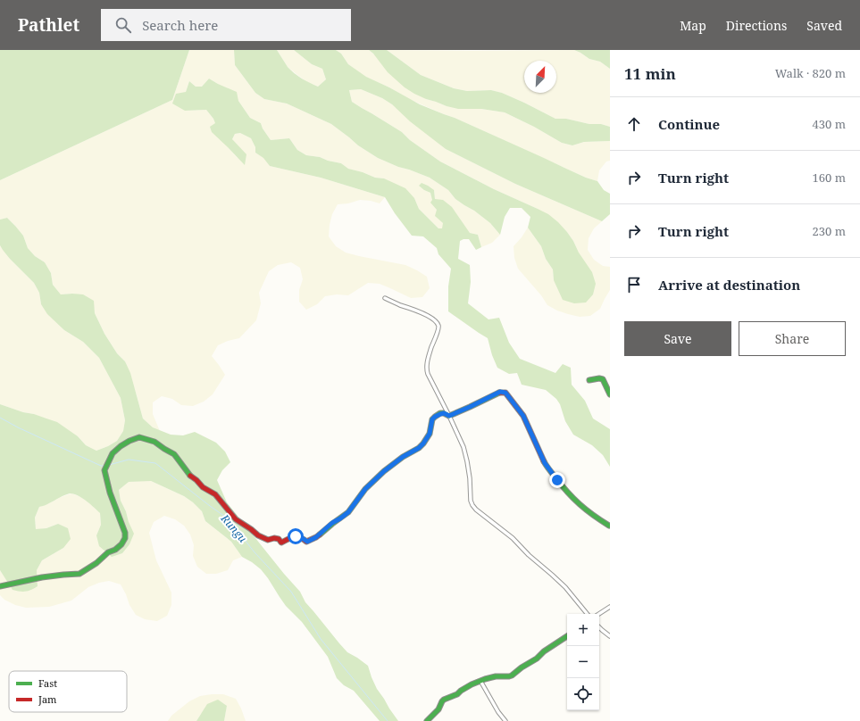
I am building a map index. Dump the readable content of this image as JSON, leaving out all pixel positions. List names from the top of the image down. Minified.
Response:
{"water":["Rungu"],"legend":["Fast","Jam"],"north":"top right","page":{"header":"Pathlet","search":"Search here","nav":["Map","Directions","Saved"],"heading":["11 min","Walk · 820 m"],"list":[["Continue","430 m"],["Turn right","160 m"],["Turn right","230 m"],"Arrive at destination"],"buttons":["Save","Share"],"map_buttons":["+","−"]}}
